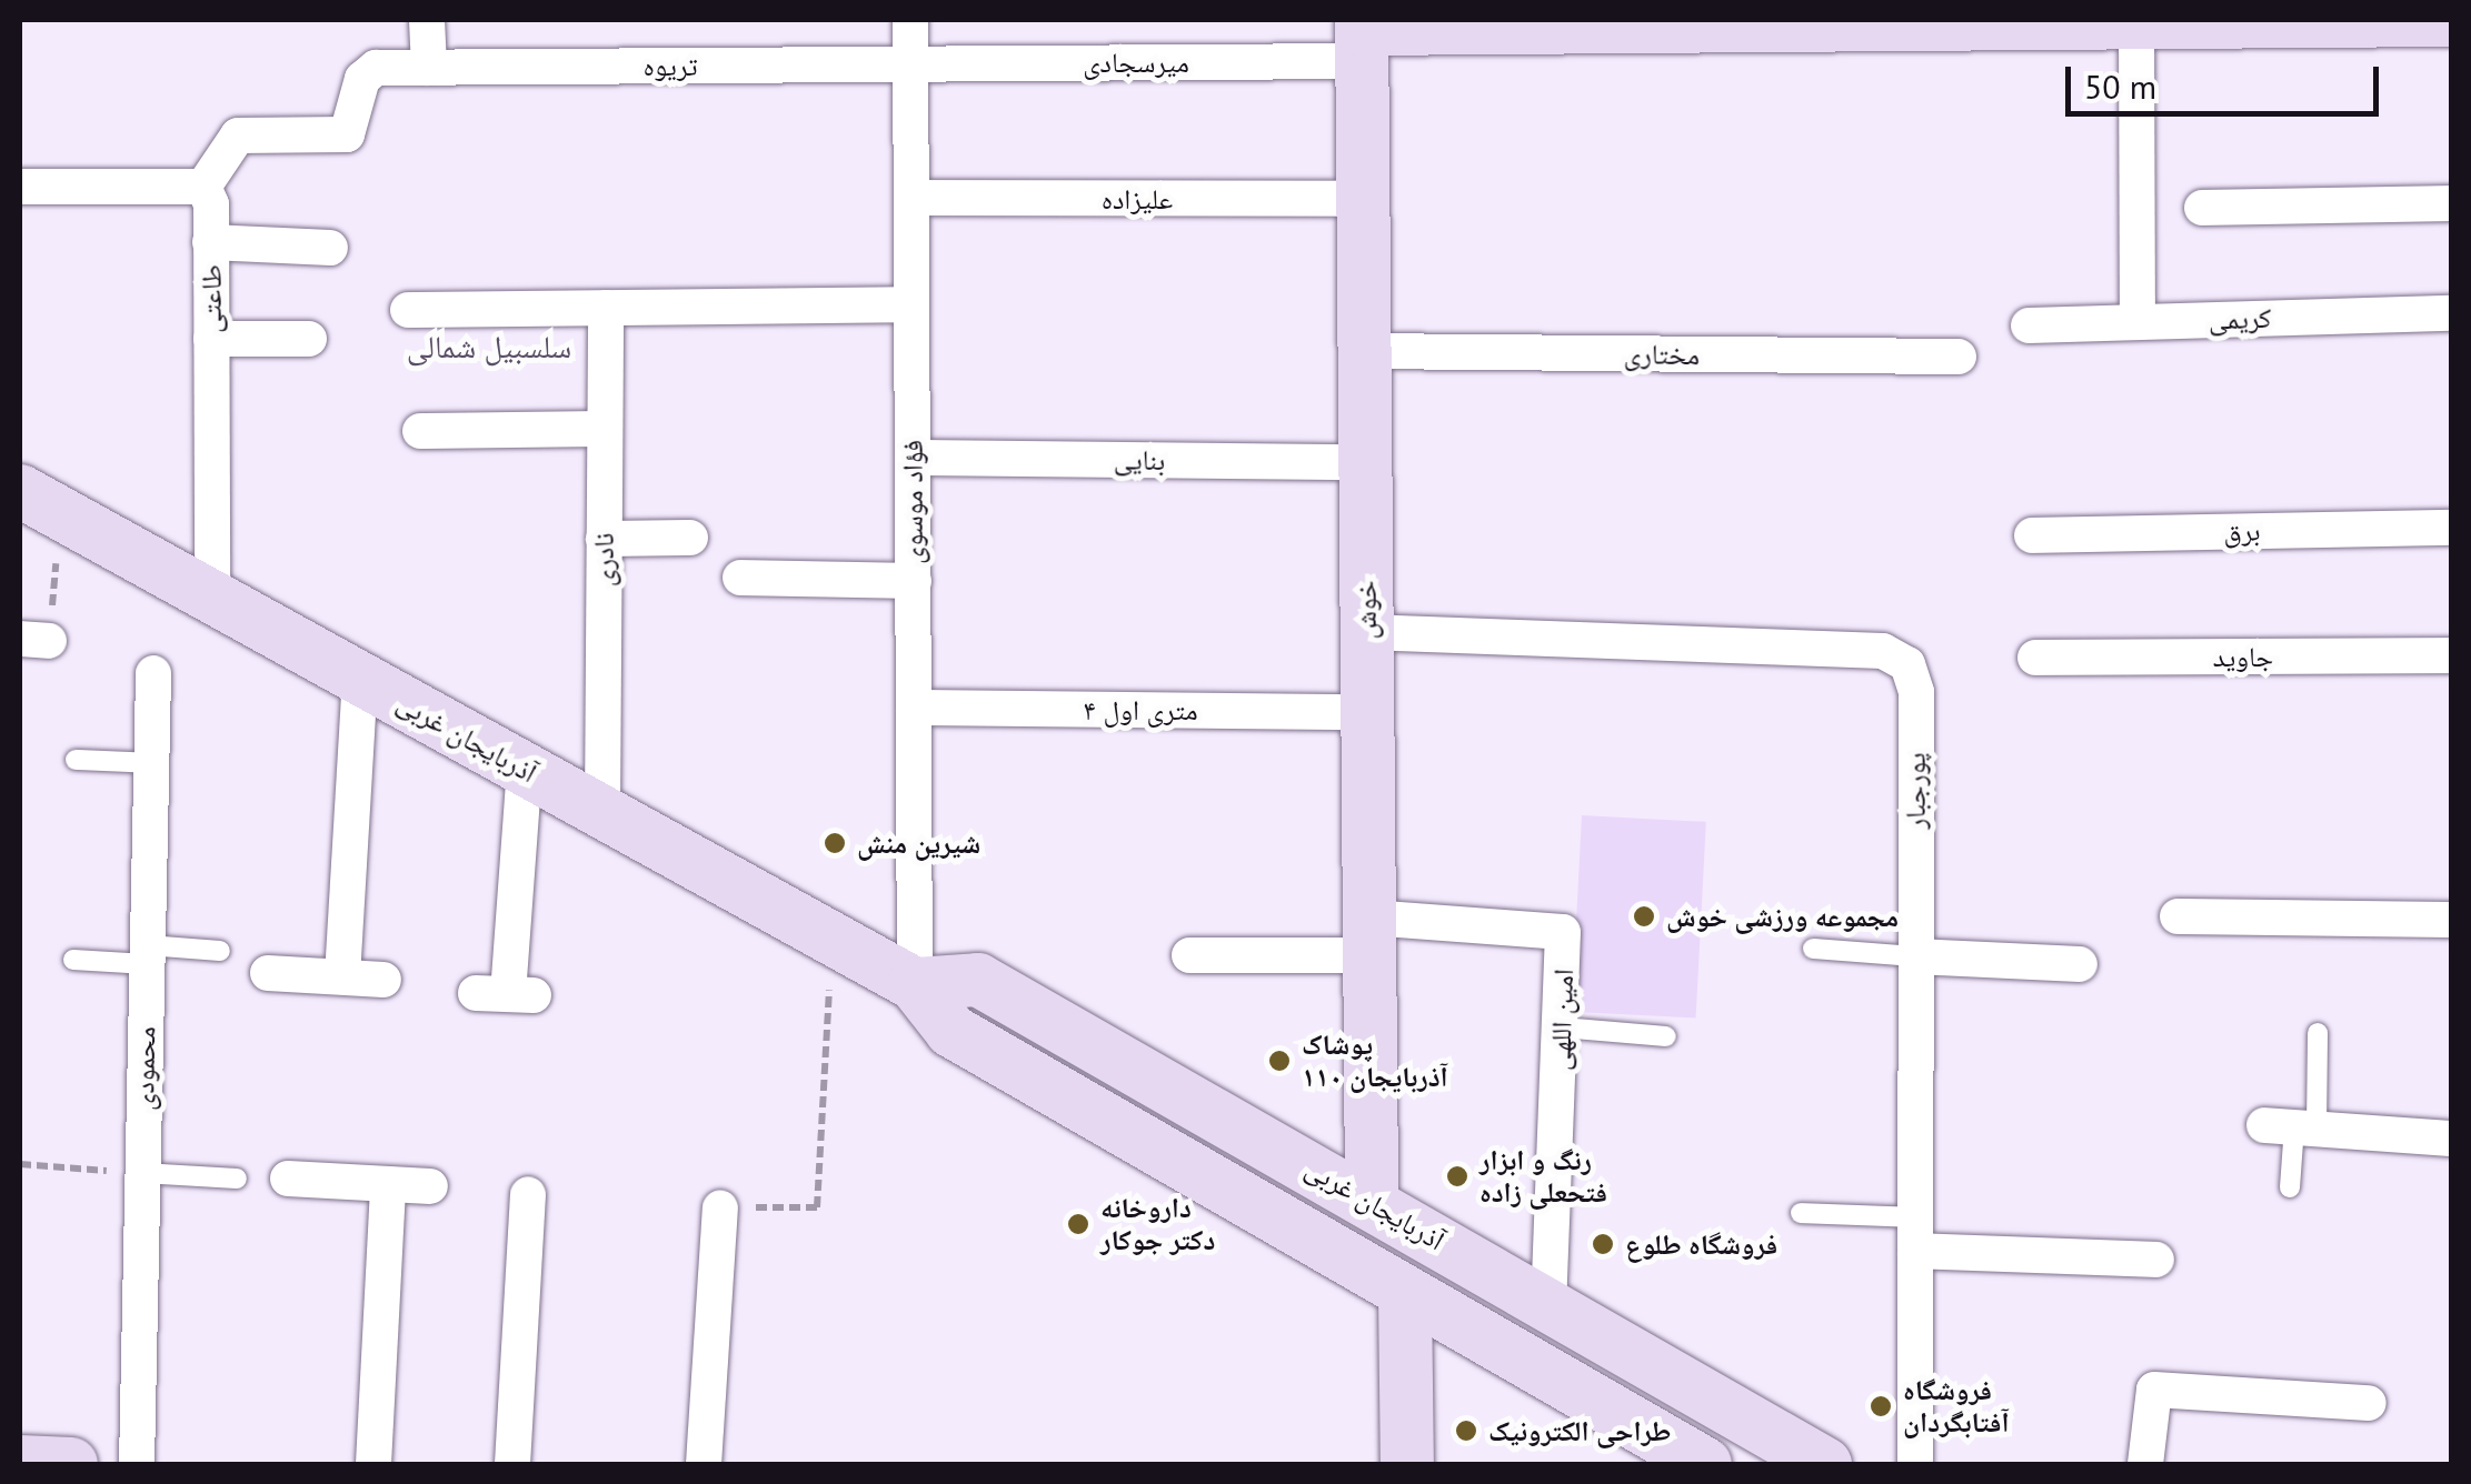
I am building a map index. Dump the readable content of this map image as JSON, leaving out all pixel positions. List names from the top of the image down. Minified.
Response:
{"streets":{"main road":["خوش","آذربایجان غربی"],"street":["میرسجادی","تریوه","علیزاده","طاعتی","کریمی","مختاری","بنایی","فؤاد موسوی","برق","نادری","جاوید","۴ متری اول","پورجبار","امین اللهی","محمودی"]},"crossings":[["میرسجادی","تریوه"],["میرسجادی","فؤاد موسوی"],["میرسجادی","خوش"],["تریوه","طاعتی"],["تریوه","فؤاد موسوی"],["علیزاده","فؤاد موسوی"],["علیزاده","خوش"],["طاعتی","آذربایجان غربی"],["مختاری","خوش"],["بنایی","فؤاد موسوی"],["بنایی","خوش"],["فؤاد موسوی","۴ متری اول"],["فؤاد موسوی","آذربایجان غربی"],["نادری","آذربایجان غربی"],["خوش","۴ متری اول"],["خوش","آذربایجان غربی"],["خوش","پورجبار"],["خوش","امین اللهی"],["آذربایجان غربی","امین اللهی"]],"districts":["سلسبیل شمالی"],"places":["شیرین منش","مجموعه ورزشی خوش","پوشاک آذربایجان ۱۱۰","رنگ و ابزار فتحعلی زاده","داروخانه دکتر جوکار","فروشگاه طلوع","فروشگاه آفتابگردان","طراحی الکترونیک"],"scale_bar":"50 m"}
